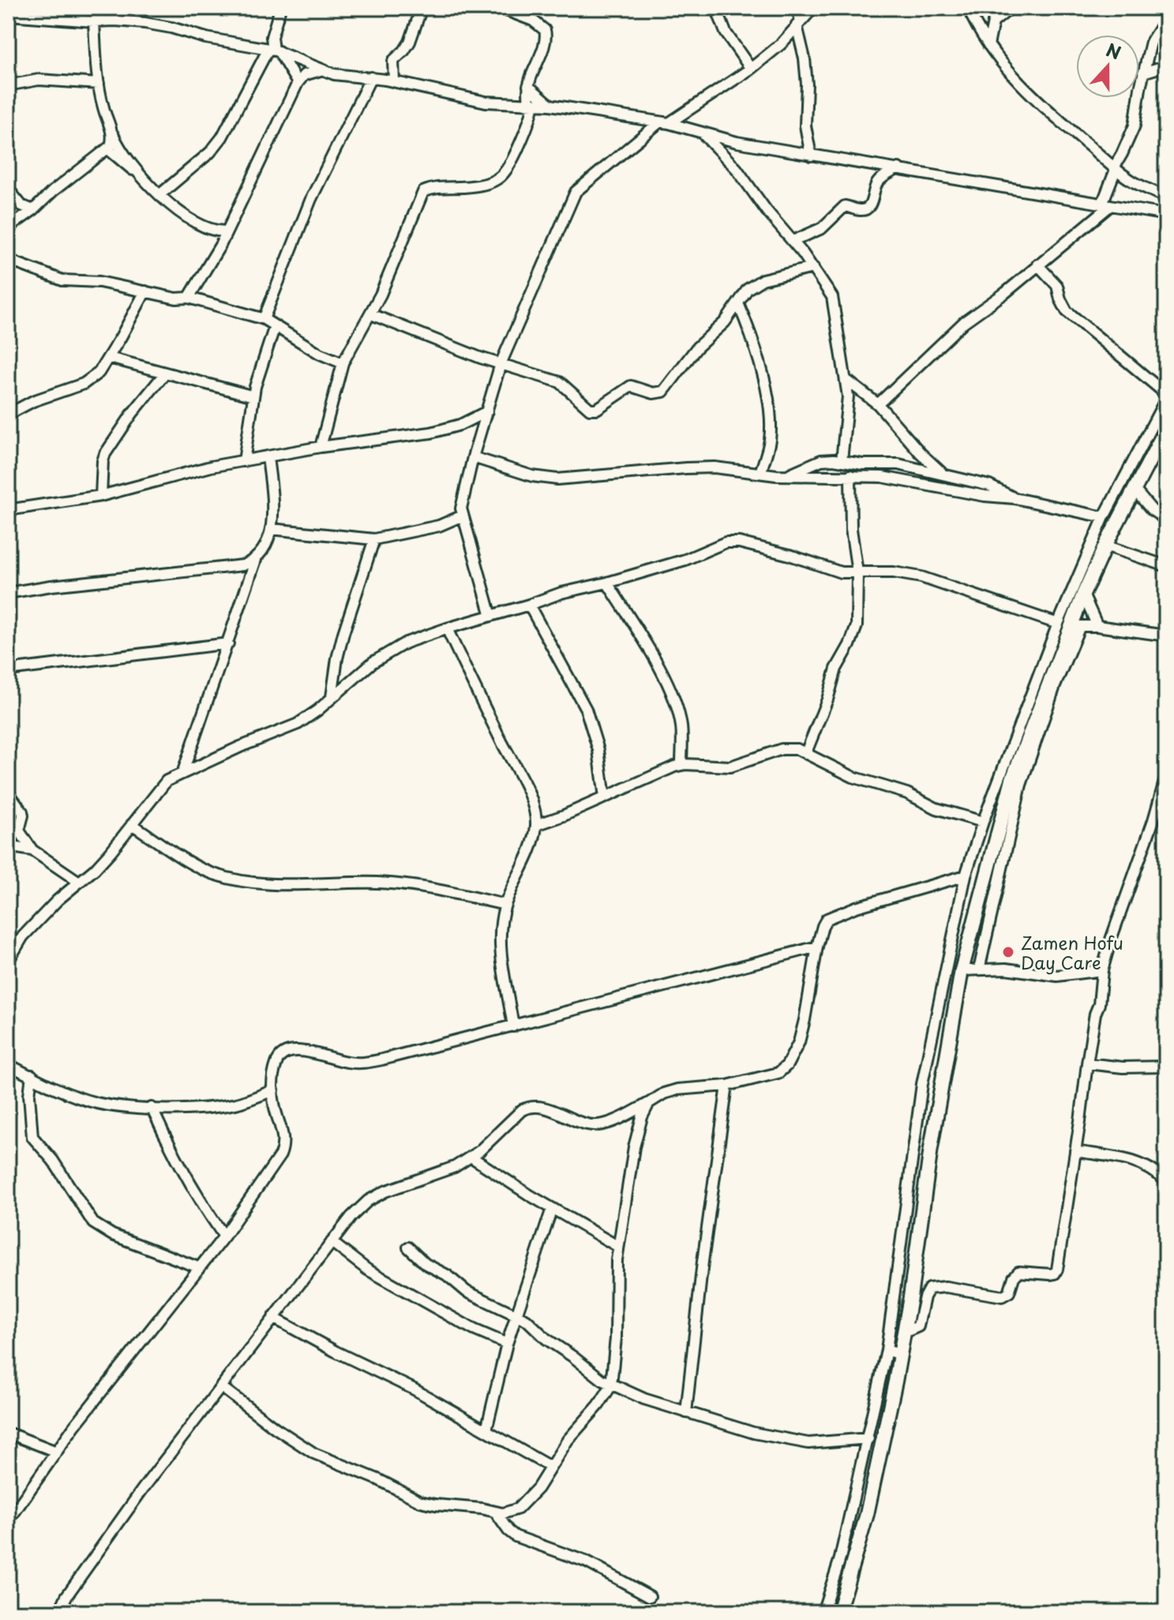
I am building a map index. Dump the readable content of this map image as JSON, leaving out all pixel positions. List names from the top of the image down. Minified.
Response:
{"places":["Zamen Hofu Day Care"],"north":"top"}
